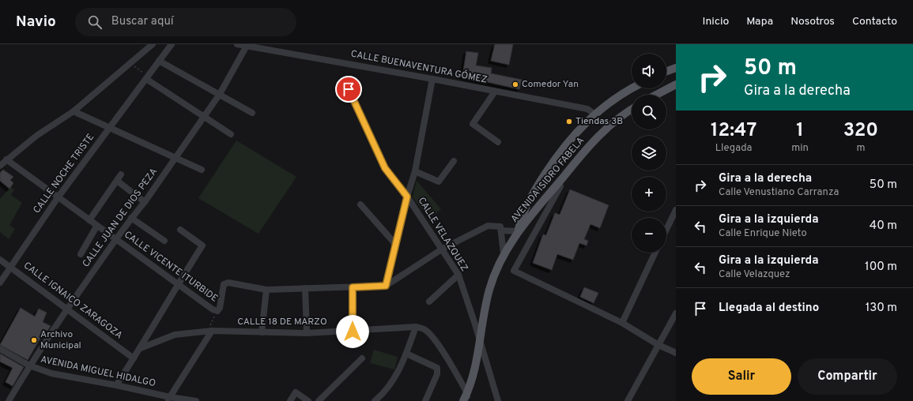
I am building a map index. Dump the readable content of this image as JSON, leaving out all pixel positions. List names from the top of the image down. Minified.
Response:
{"streets":{"main road":["AVENIDA ISIDRO FABELA"],"street":["CALLE BUENAVENTURA GÓMEZ","CALLE NOCHE TRISTE","CALLE JUAN DE DIOS PEZA","CALLE VELAZQUEZ","CALLE VICENTE ITURBIDE","CALLE IGNAICO ZARAGOZA","CALLE 18 DE MARZO","AVENIDA MIGUEL HIDALGO"]},"crossings":[["CALLE BUENAVENTURA GÓMEZ","AVENIDA ISIDRO FABELA"],["CALLE BUENAVENTURA GÓMEZ","CALLE JUAN DE DIOS PEZA"],["CALLE NOCHE TRISTE","CALLE VICENTE ITURBIDE"],["CALLE NOCHE TRISTE","CALLE IGNAICO ZARAGOZA"],["AVENIDA ISIDRO FABELA","CALLE VELAZQUEZ"],["CALLE JUAN DE DIOS PEZA","CALLE VICENTE ITURBIDE"],["CALLE JUAN DE DIOS PEZA","CALLE IGNAICO ZARAGOZA"],["CALLE JUAN DE DIOS PEZA","AVENIDA MIGUEL HIDALGO"]],"places":["Comedor Yan","Tiendas 3B","Archivo Municipal"],"page":{"header":"Navio","search":"Buscar aquí","nav":["Inicio","Mapa","Nosotros","Contacto"],"turn":["50 m","Gira a la derecha"],"map_buttons":["+","−"],"eta":["12:47","Llegada","1","min","320","m"],"list":[{"name":"Gira a la derecha","note":"Calle Venustiano Carranza","value":"50 m"},{"name":"Gira a la izquierda","note":"Calle Enrique Nieto","value":"40 m"},{"name":"Gira a la izquierda","note":"Calle Velazquez","value":"100 m"},{"name":"Llegada al destino","value":"130 m"}],"buttons":["Salir","Compartir"]}}
